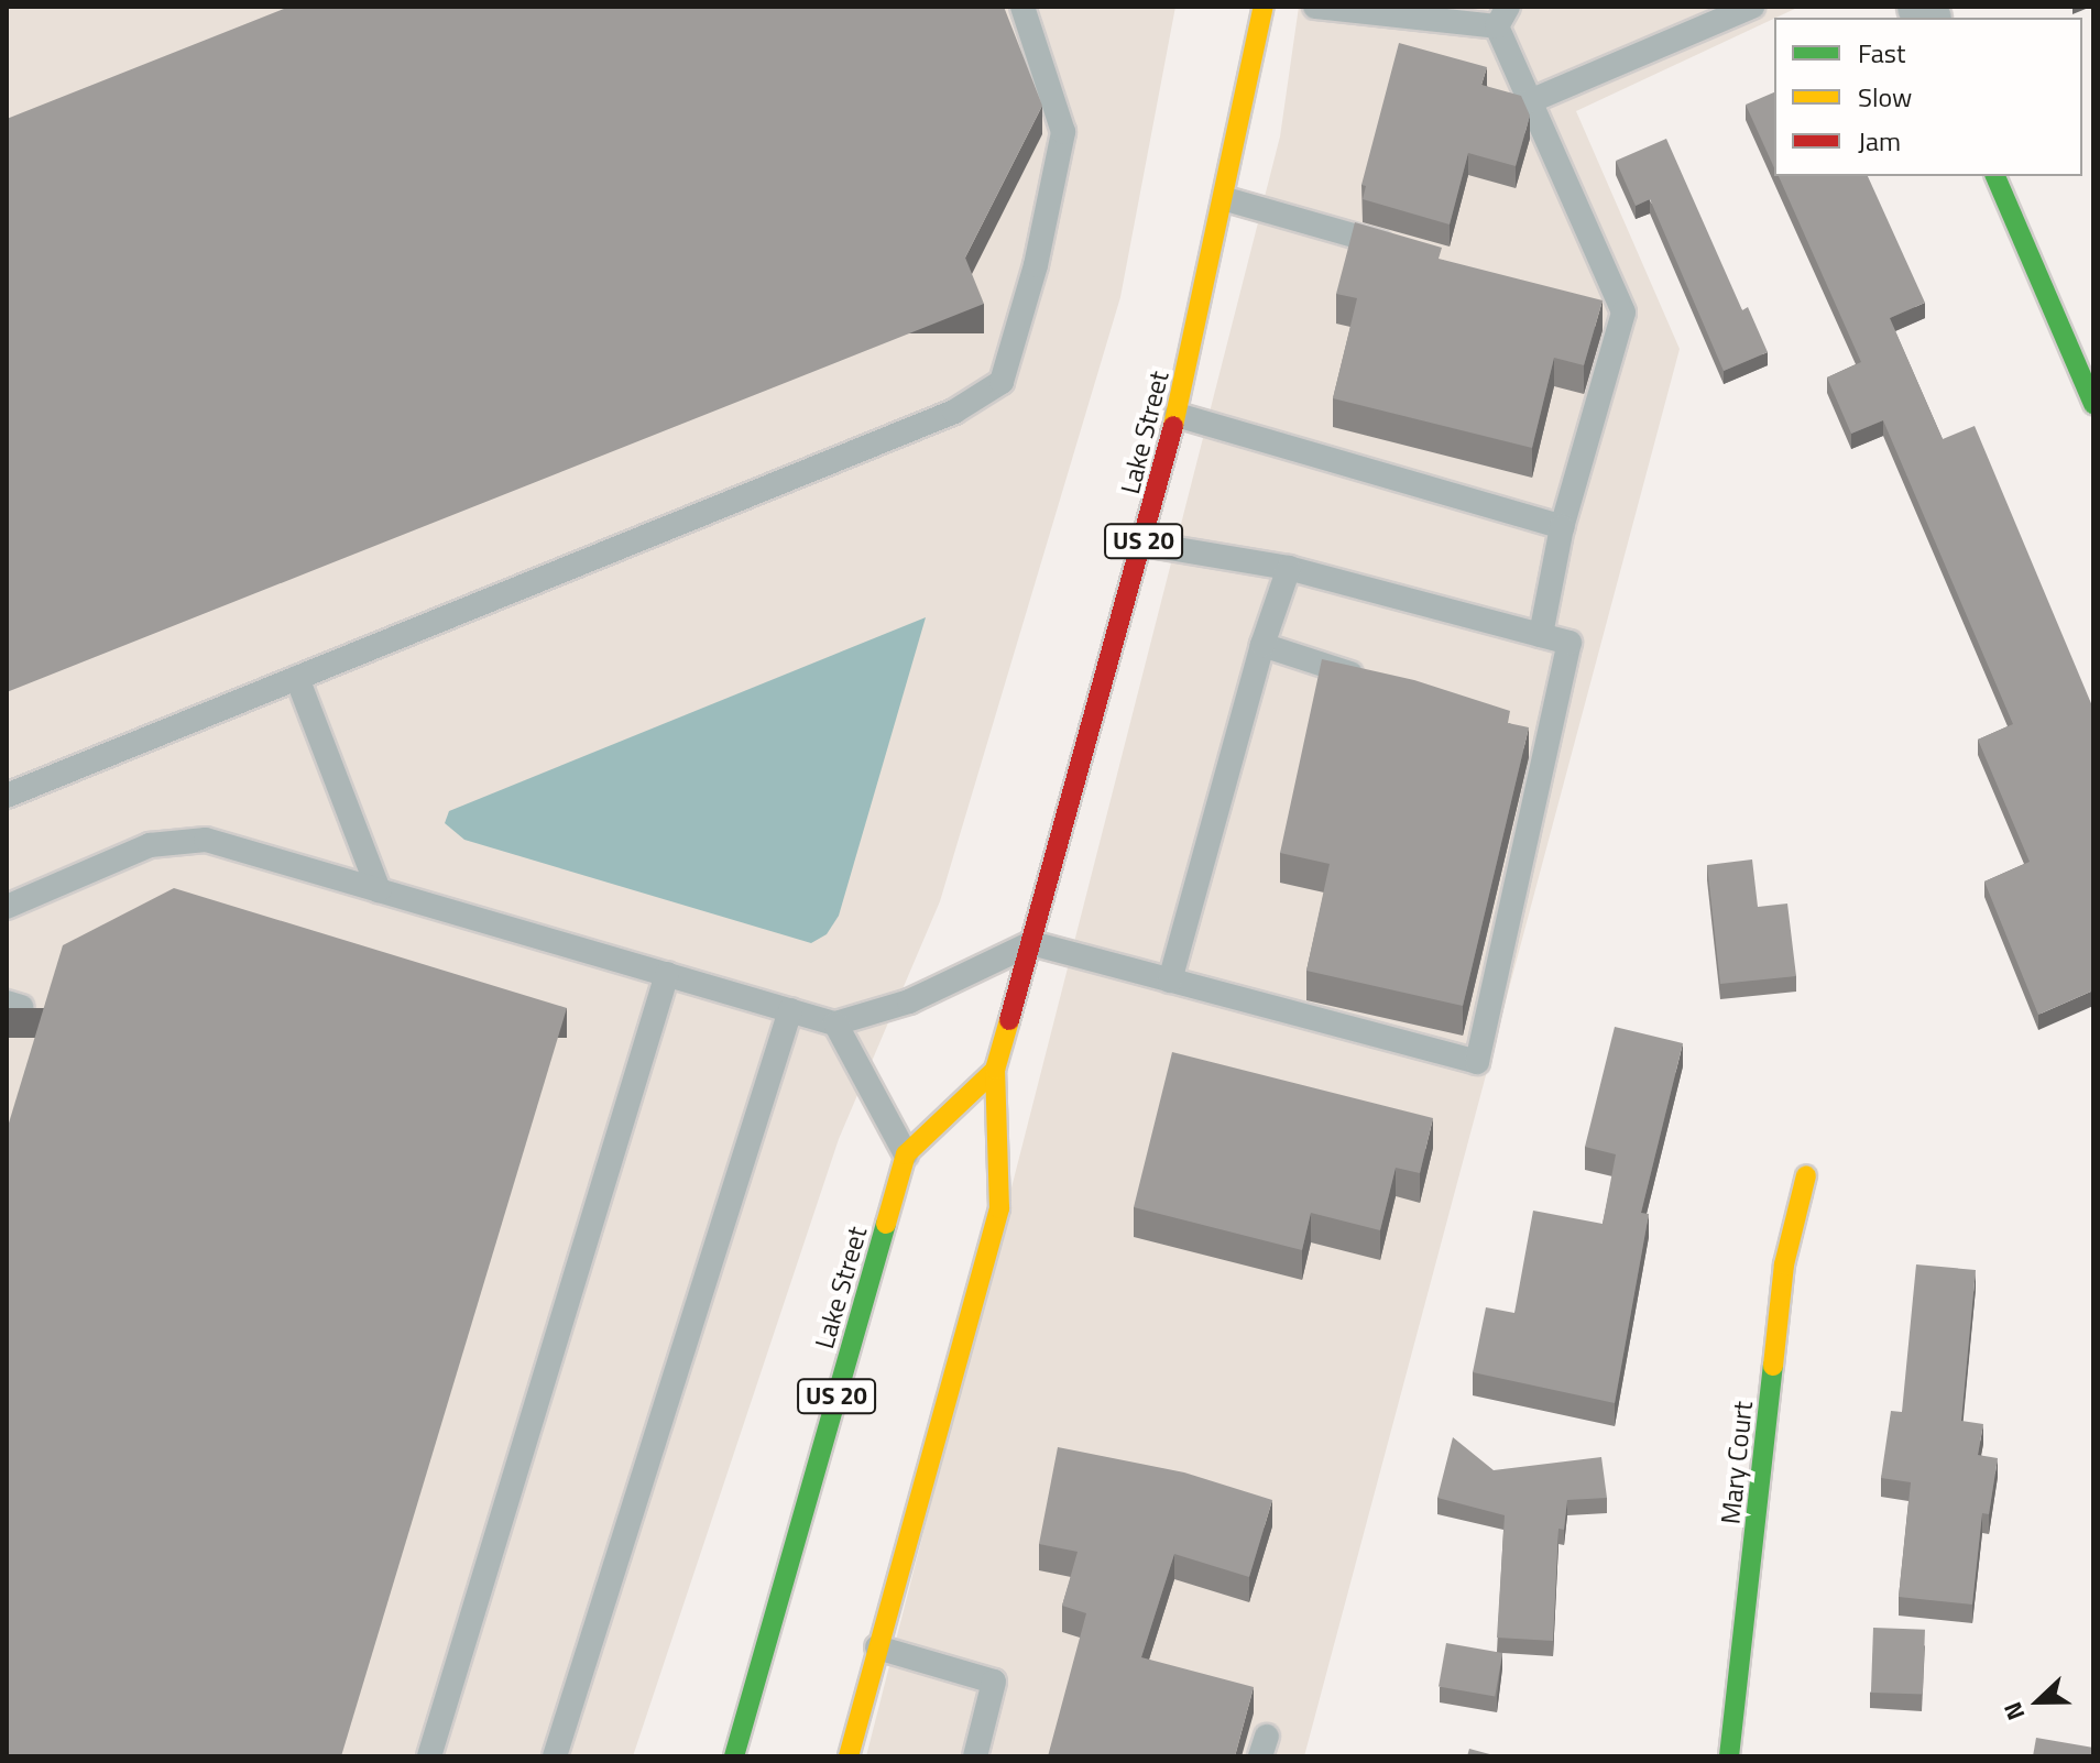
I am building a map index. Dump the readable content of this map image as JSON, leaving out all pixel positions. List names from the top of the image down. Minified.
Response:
{"streets":{"main road":["Lake Street","US 20","Mary Court"]},"legend":["Fast","Slow","Jam"],"north":"left"}
